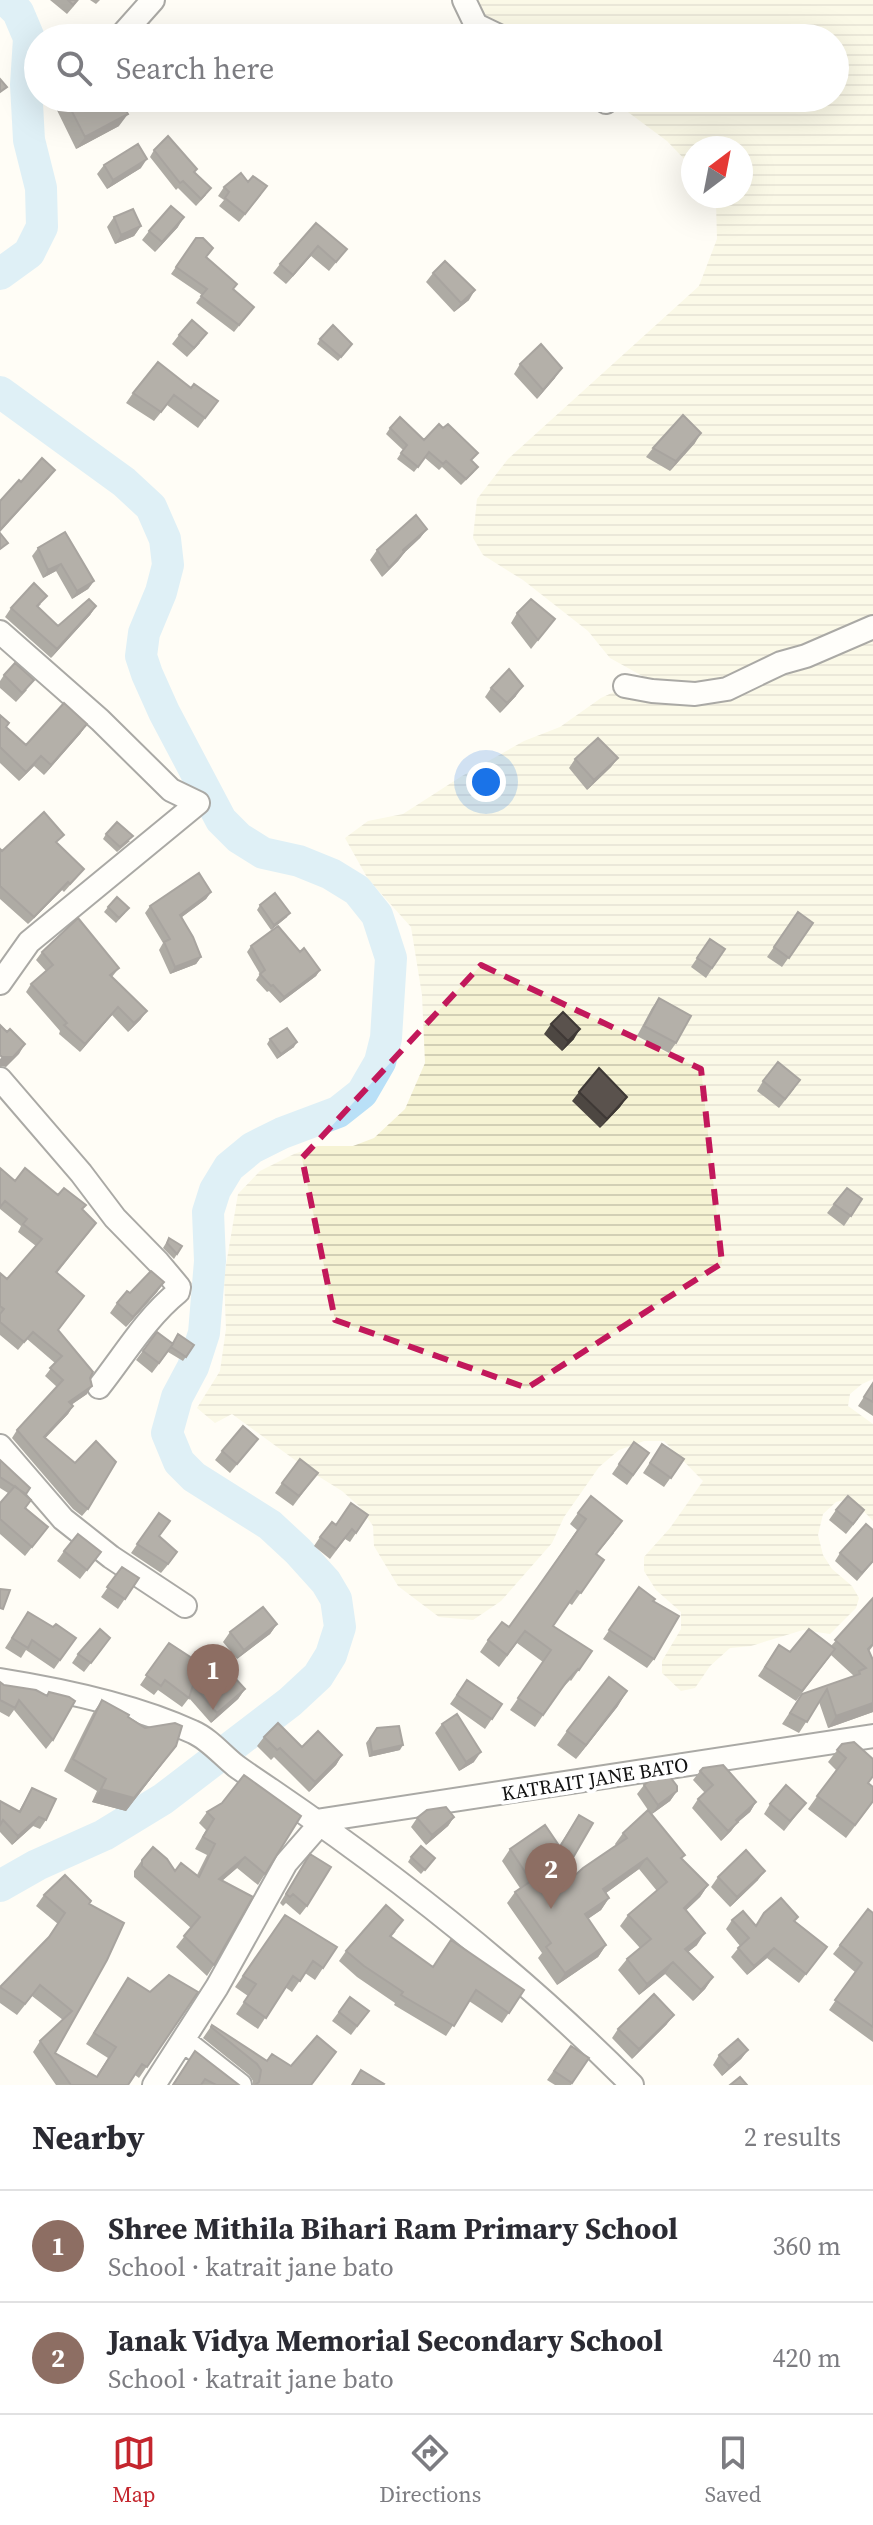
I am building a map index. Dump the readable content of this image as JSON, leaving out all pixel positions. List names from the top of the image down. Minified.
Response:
{"streets":{"street":["KATRAIT JANE BATO"]},"north":"top right","page":{"search":"Search here","pins":["1","2"],"heading":["Nearby","2 results"],"list":[{"mark":"1","name":"Shree Mithila Bihari Ram Primary School","note":"School · katrait jane bato","value":"360 m"},{"mark":"2","name":"Janak Vidya Memorial Secondary School","note":"School · katrait jane bato","value":"420 m"}],"nav":["Map","Directions","Saved"]}}
